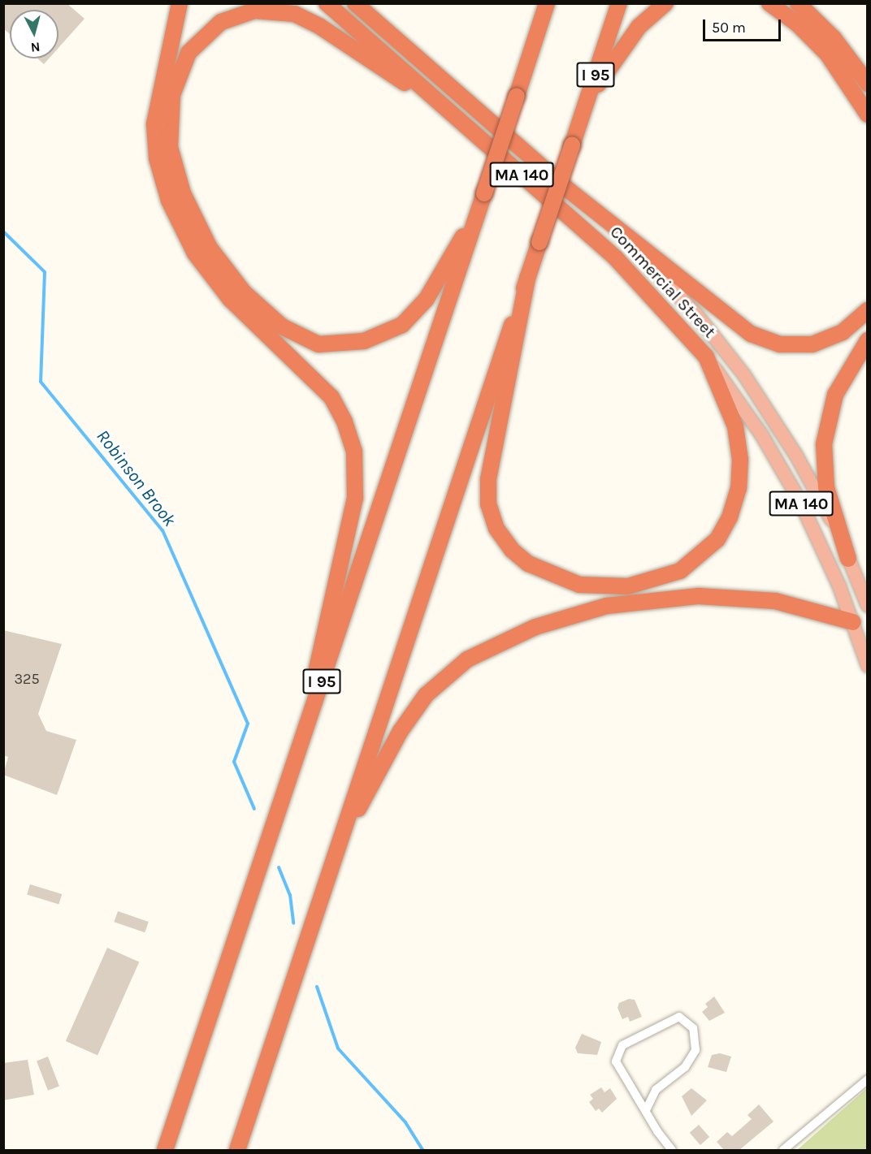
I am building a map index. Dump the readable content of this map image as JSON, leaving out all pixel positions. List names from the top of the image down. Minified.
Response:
{"streets":{"highway":["I 95","MA 140","Commercial Street"]},"water":["Robinson Brook"],"house_numbers":["325"],"scale_bar":"50 m","north":"bottom"}
